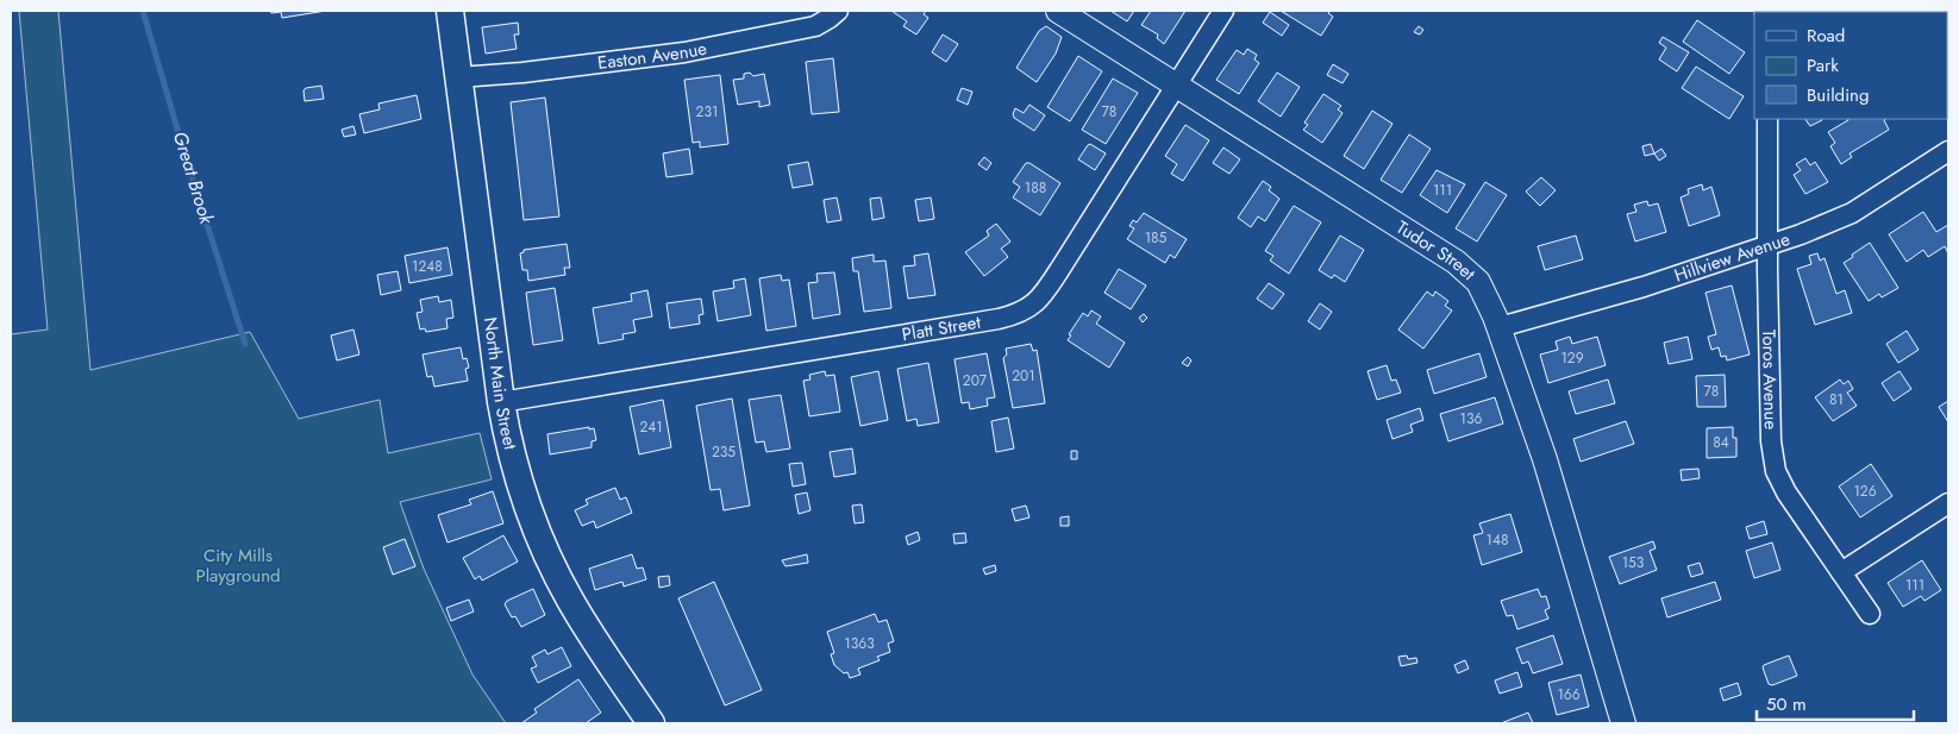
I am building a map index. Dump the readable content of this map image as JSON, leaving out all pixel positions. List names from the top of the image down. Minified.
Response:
{"streets":{"main road":["North Main Street"],"street":["Easton Avenue","Tudor Street","Hillview Avenue","Platt Street","Toros Avenue"]},"crossings":[["Easton Avenue","North Main Street"],["Tudor Street","Hillview Avenue"],["Tudor Street","Platt Street"],["Hillview Avenue","Toros Avenue"],["Platt Street","North Main Street"]],"water":["Great Brook"],"parks":["City Mills Playground"],"house_numbers":["231","78","188","111","185","1248","129","201","207","78","81","136","241","84","235","126","148","153","111","1363","166"],"legend":["Road","Park","Building"],"scale_bar":"50 m"}
